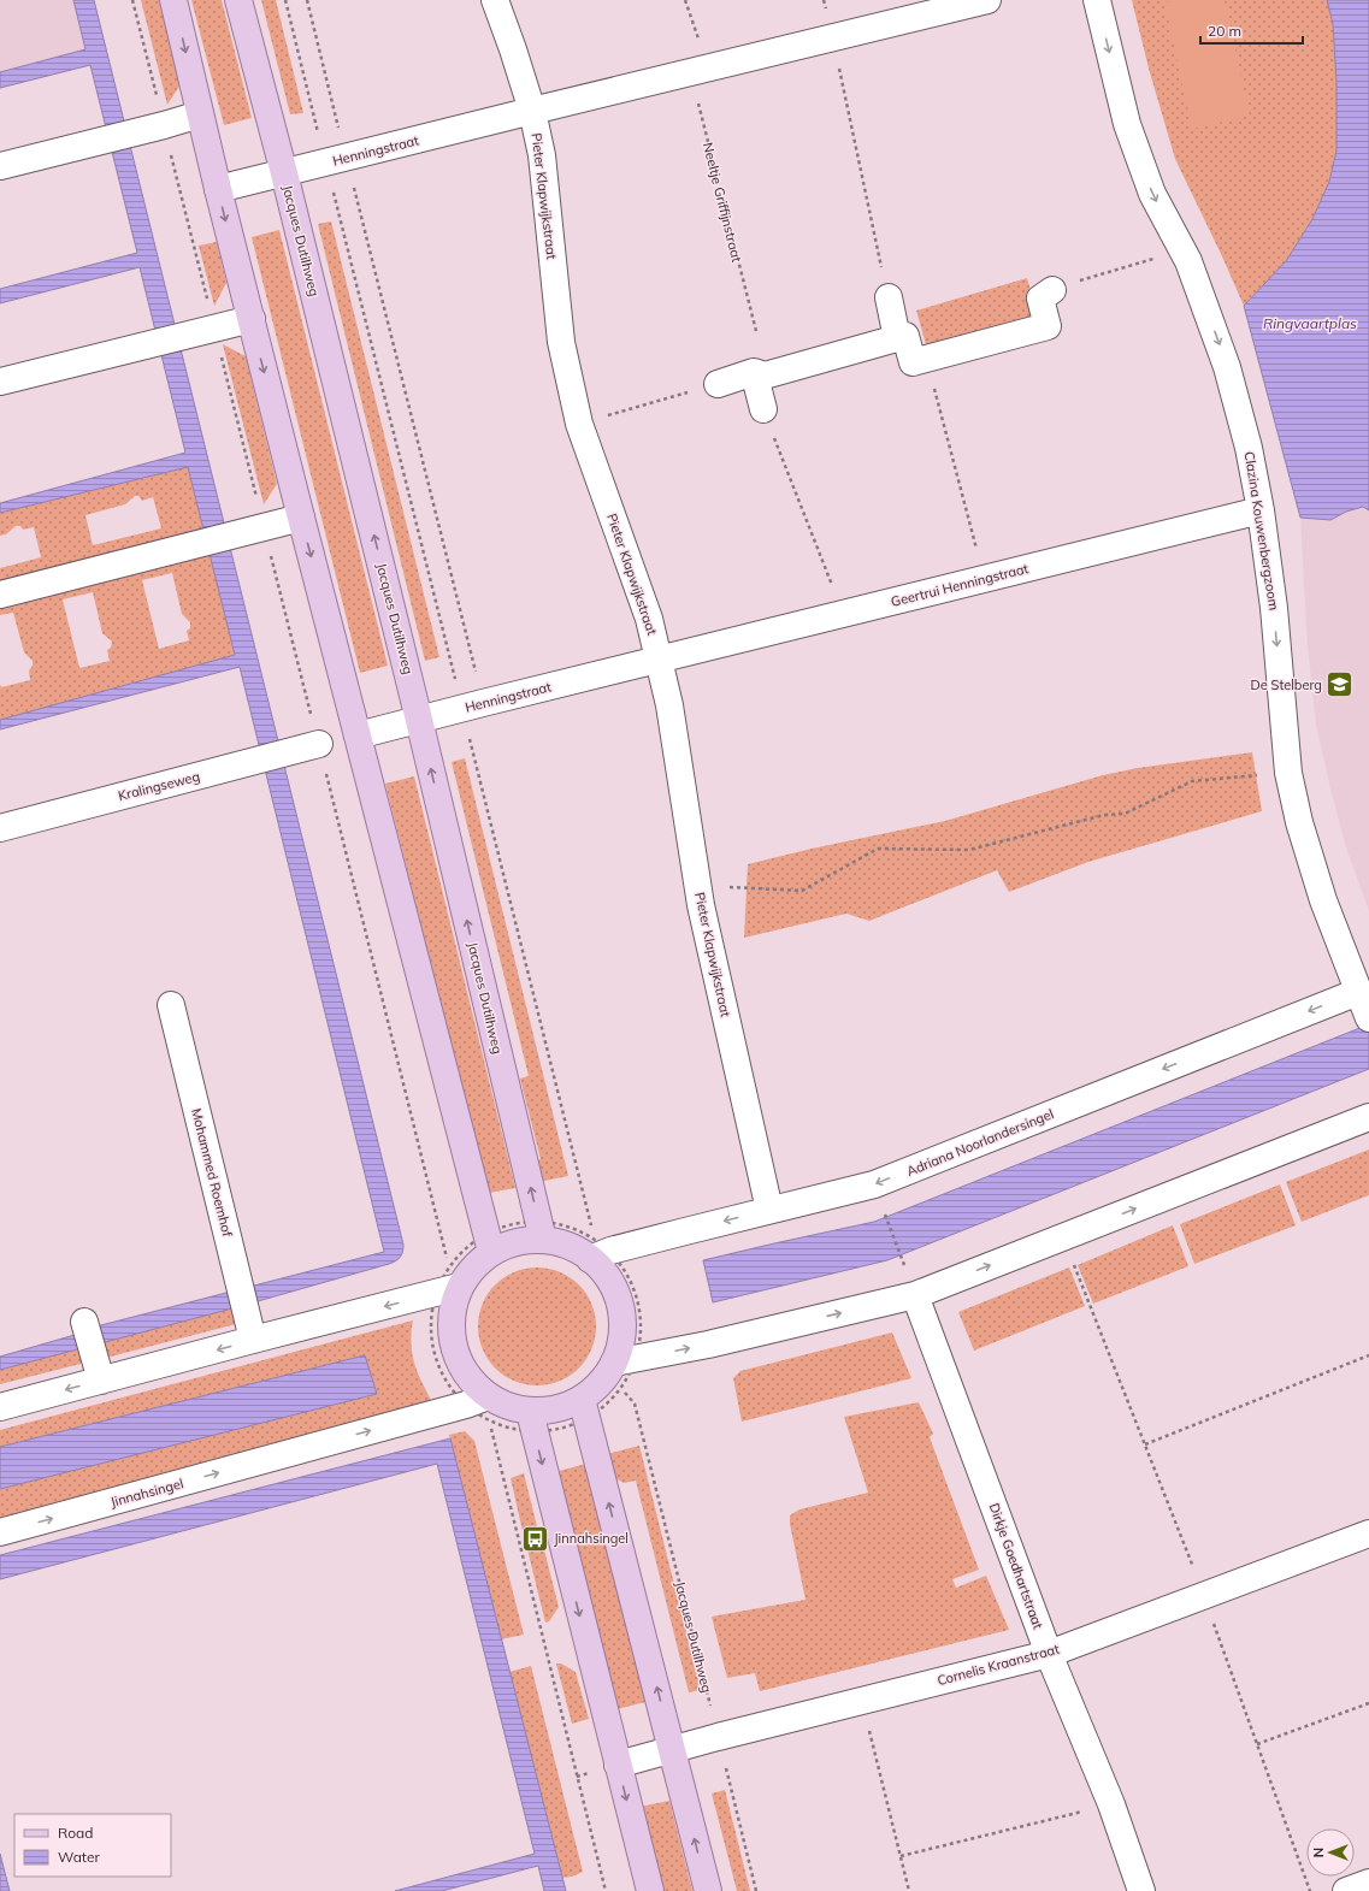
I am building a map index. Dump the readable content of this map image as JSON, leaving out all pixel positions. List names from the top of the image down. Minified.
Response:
{"streets":{"main road":["Jacques Dutilhweg"],"street":["Henningstraat","Pieter Klapwijkstraat","Clazina Kouwenbergzoom","Geertrui Henningstraat","Kralingseweg","Adriana Noorlandersingel","Mohammed Roemhof","Jinnahsingel","Dirkje Goedhartstraat","Cornelis Kraanstraat"],"path":["Neeltje Griffijnstraat"]},"crossings":[["Henningstraat","Pieter Klapwijkstraat"],["Henningstraat","Jacques Dutilhweg"],["Henningstraat","Geertrui Henningstraat"],["Pieter Klapwijkstraat","Geertrui Henningstraat"],["Pieter Klapwijkstraat","Adriana Noorlandersingel"],["Jacques Dutilhweg","Cornelis Kraanstraat"],["Clazina Kouwenbergzoom","Geertrui Henningstraat"],["Clazina Kouwenbergzoom","Adriana Noorlandersingel"],["Dirkje Goedhartstraat","Cornelis Kraanstraat"]],"one_way":["Clazina Kouwenbergzoom"],"water":["Ringvaartplas"],"places":{"school or university":["De Stelberg"],"bus stop":["Jinnahsingel"]},"legend":["Road","Water"],"scale_bar":"20 m","north":"left"}
